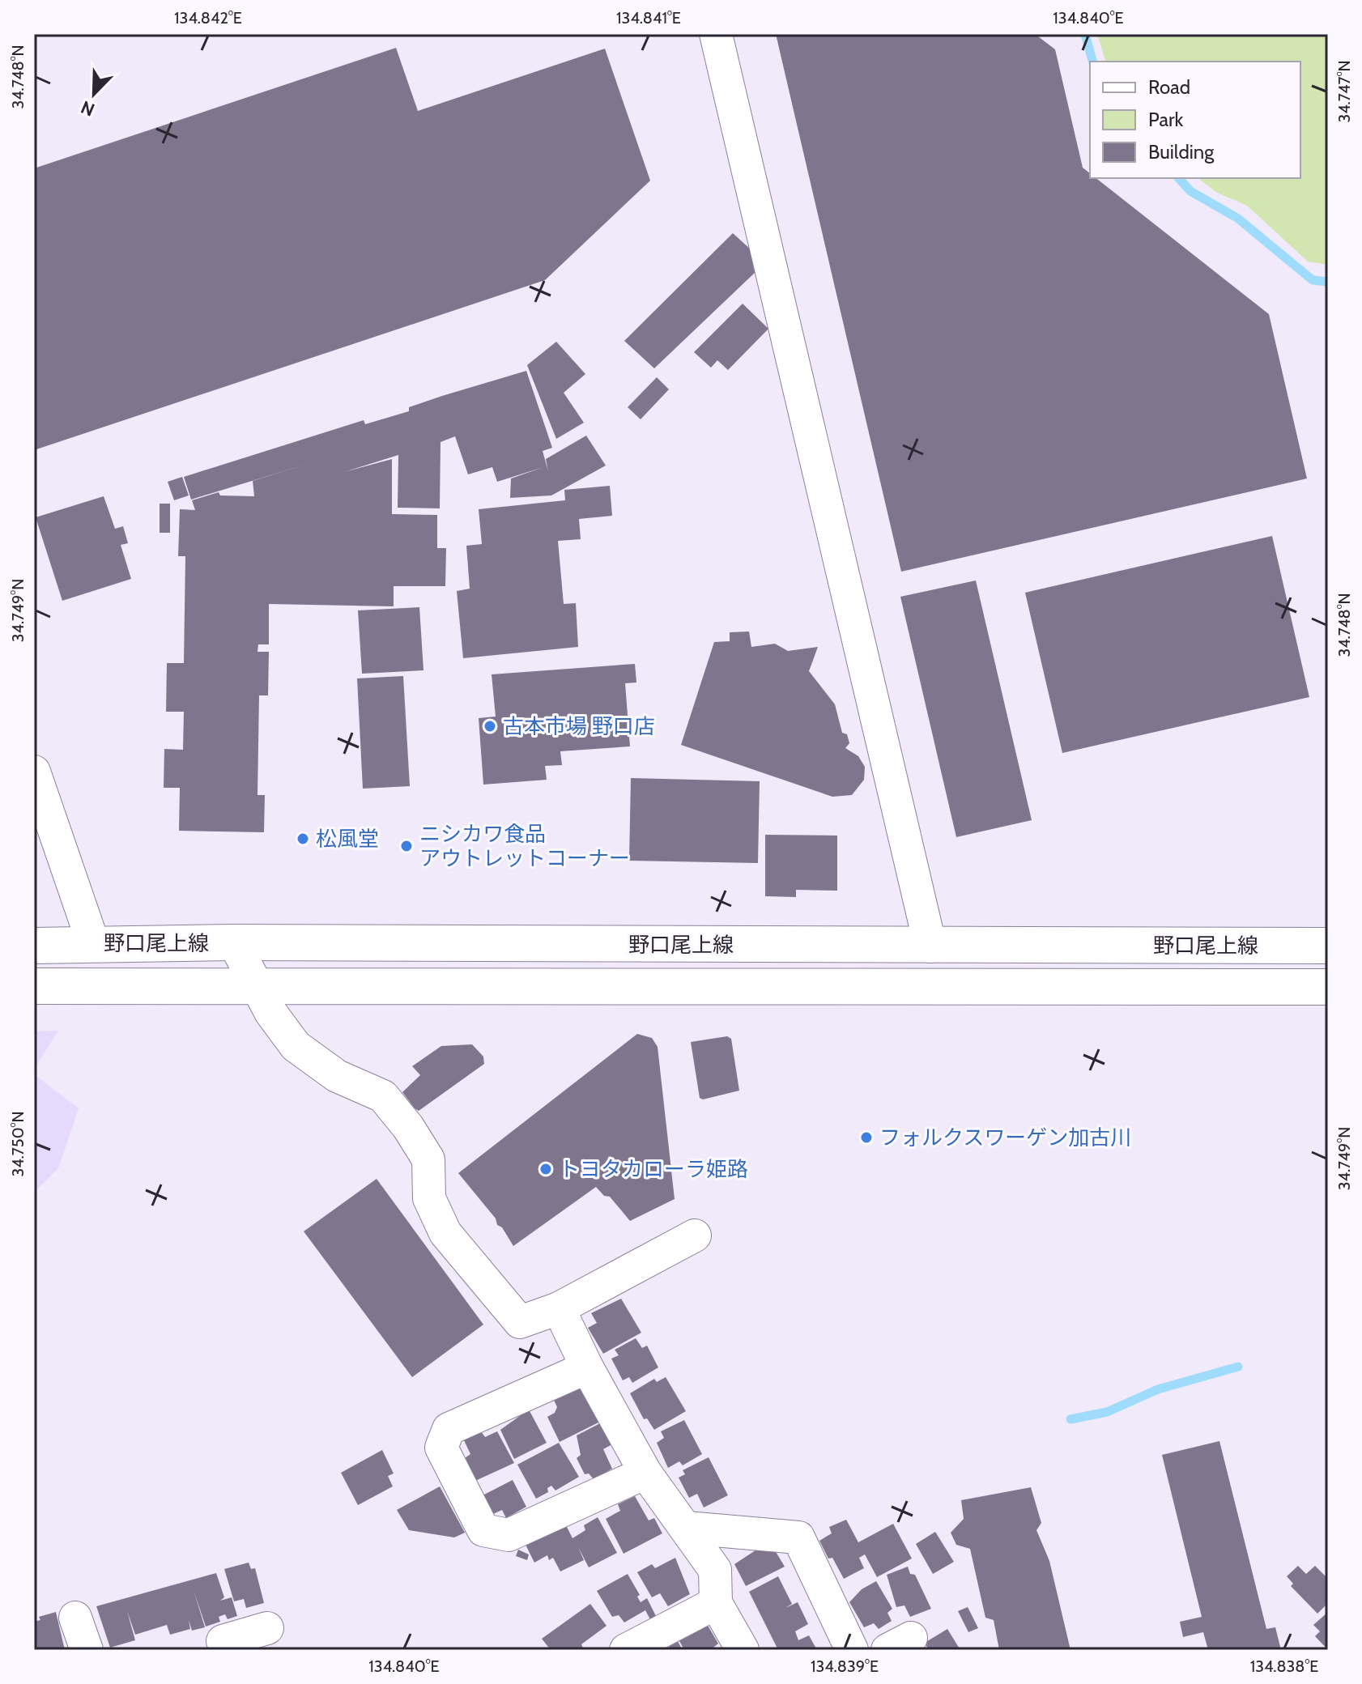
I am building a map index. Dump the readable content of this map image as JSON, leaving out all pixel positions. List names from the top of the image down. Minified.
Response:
{"streets":{"main road":["野口尾上線"]},"places":["古本市場 野口店","松風堂","ニシカワ食品 アウトレットコーナー","フォルクスワーゲン加古川","トヨタカローラ姫路"],"legend":["Road","Park","Building"],"north":"bottom left","coordinates":["134.842°E","134.841°E","134.840°E","34.748°N","34.747°N","34.749°N","34.750°N","134.839°E","134.838°E"]}
